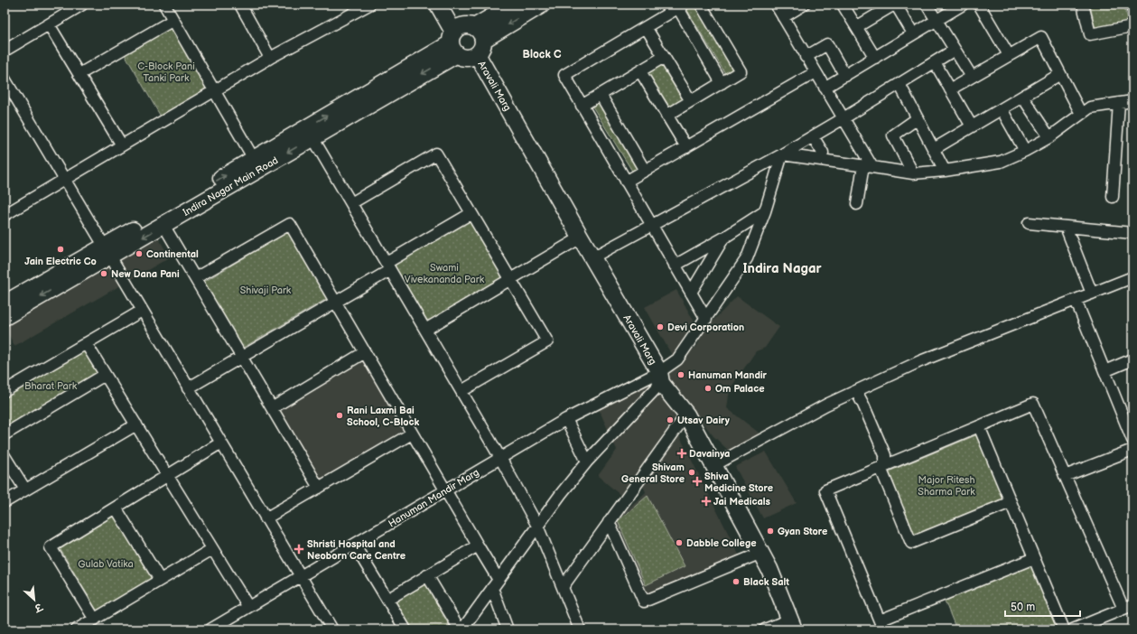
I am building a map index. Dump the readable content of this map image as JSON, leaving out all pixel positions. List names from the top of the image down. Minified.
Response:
{"streets":{"street":["Aravali Marg","Indira Nagar Main Road","Hanuman Mandir Marg"]},"crossings":[["Aravali Marg","Indira Nagar Main Road"],["Aravali Marg","Hanuman Mandir Marg"]],"districts":["Block C","Indira Nagar"],"parks":["C-Block Pani Tanki Park","Swami Vivekananda Park","Shivaji Park","Bharat Park","Major Ritesh Sharma Park","Gulab Vatika"],"places":{"other":["Jain Electric Co","Continental","New Dana Pani","Devi Corporation","Hanuman Mandir","Om Palace","Rani Laxmi Bai School, C-Block","Utsav Dairy","Shivam General Store","Gyan Store","Dabble College","Black Salt"],"health":["Davainya","Shiva Medicine Store","Jai Medicals","Shristi Hospital and Neoborn Care Centre"]},"scale_bar":"50 m","north":"bottom right"}
